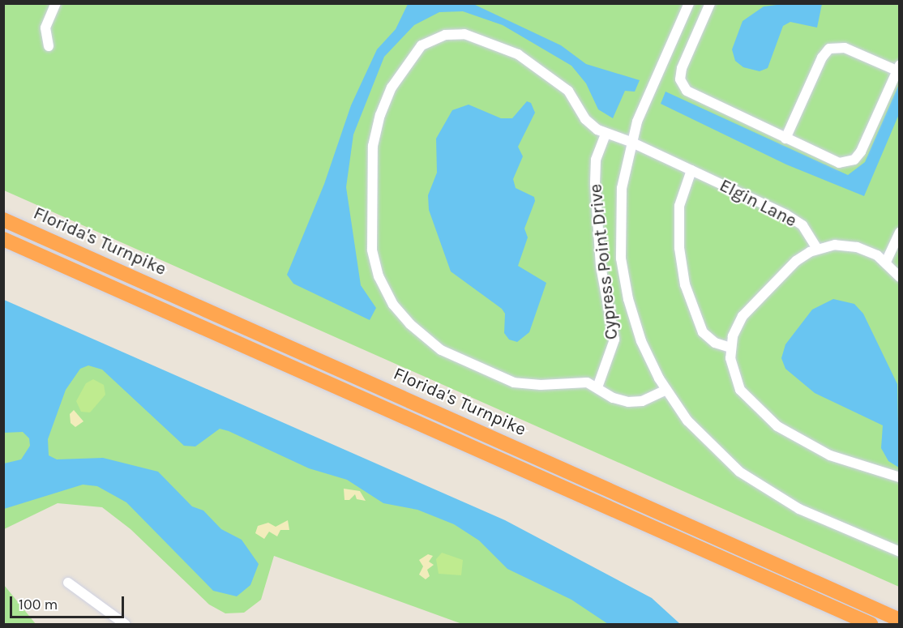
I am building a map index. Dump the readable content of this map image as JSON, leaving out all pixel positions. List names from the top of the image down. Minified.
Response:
{"streets":{"highway":["Florida's Turnpike"],"street":["Elgin Lane","Cypress Point Drive"]},"scale_bar":"100 m"}
